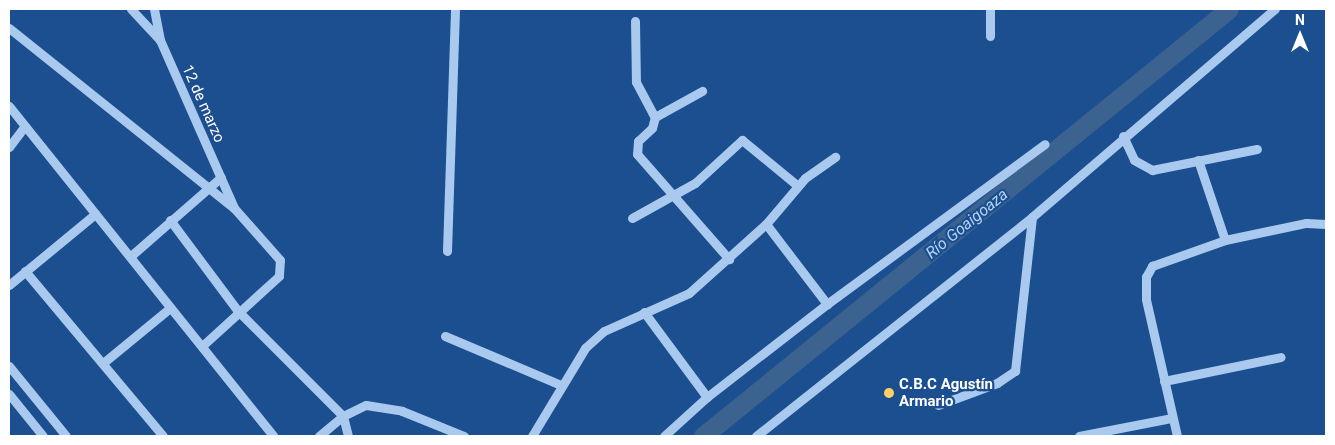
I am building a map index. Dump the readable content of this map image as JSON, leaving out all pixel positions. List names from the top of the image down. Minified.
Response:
{"streets":{"street":["12 de marzo"]},"water":["Río Goaigoaza"],"places":["C.B.C Agustín Armario"],"north":"top"}
